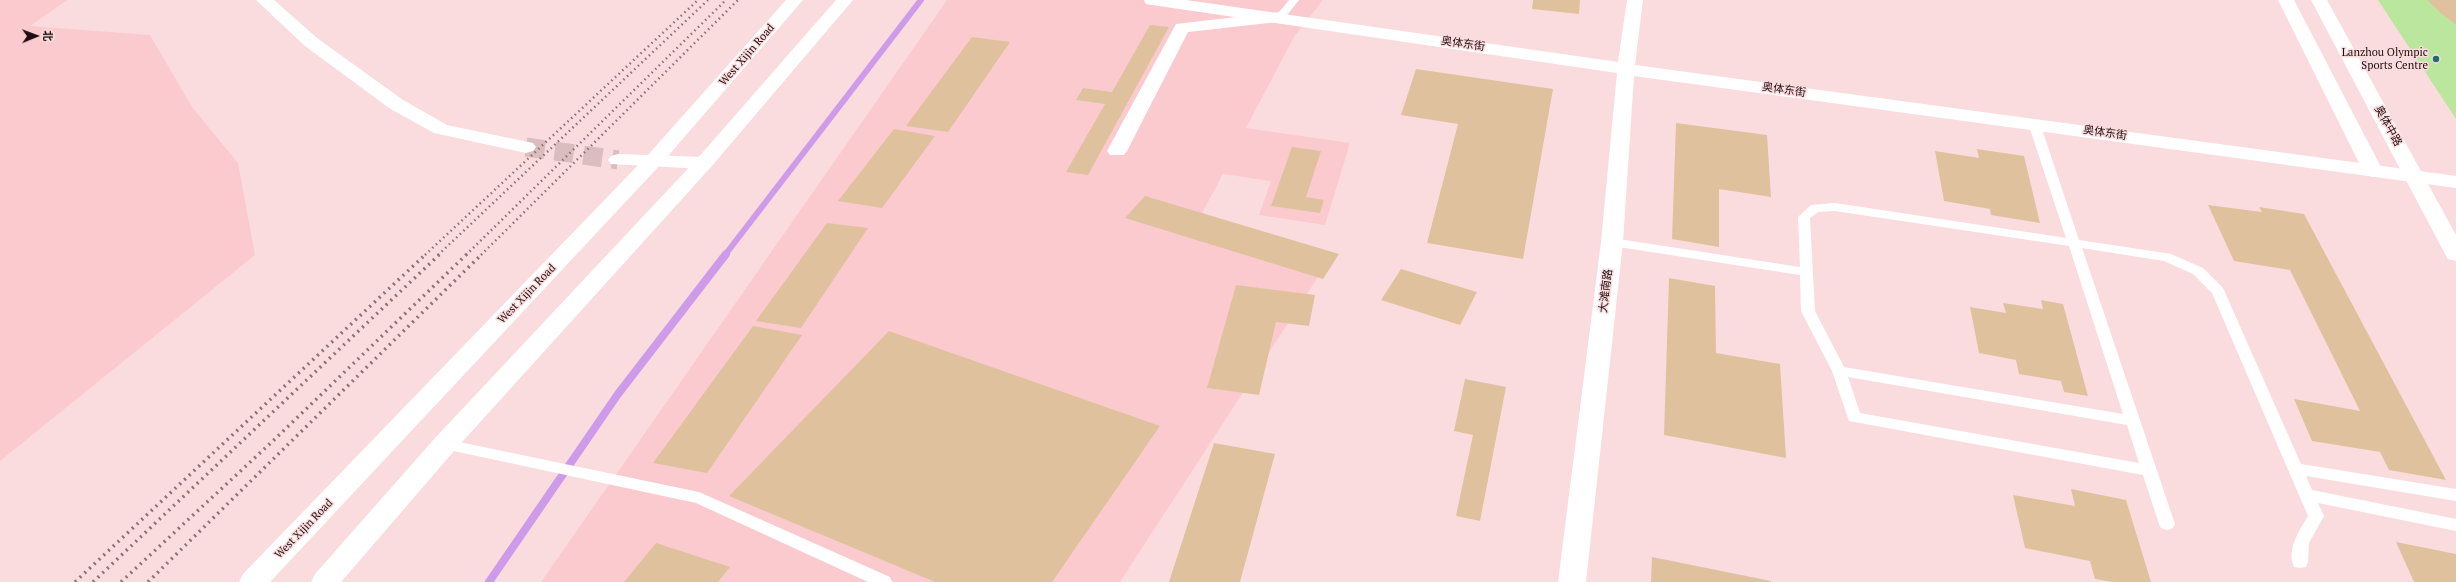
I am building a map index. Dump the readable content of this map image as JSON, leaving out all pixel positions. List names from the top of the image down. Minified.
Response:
{"streets":{"main road":["奥体东街","West Xijin Road","奥体中路","大滩南路"]},"crossings":[["奥体东街","奥体中路"],["奥体东街","大滩南路"]],"places":["Lanzhou Olympic Sports Centre"],"north":"right"}
